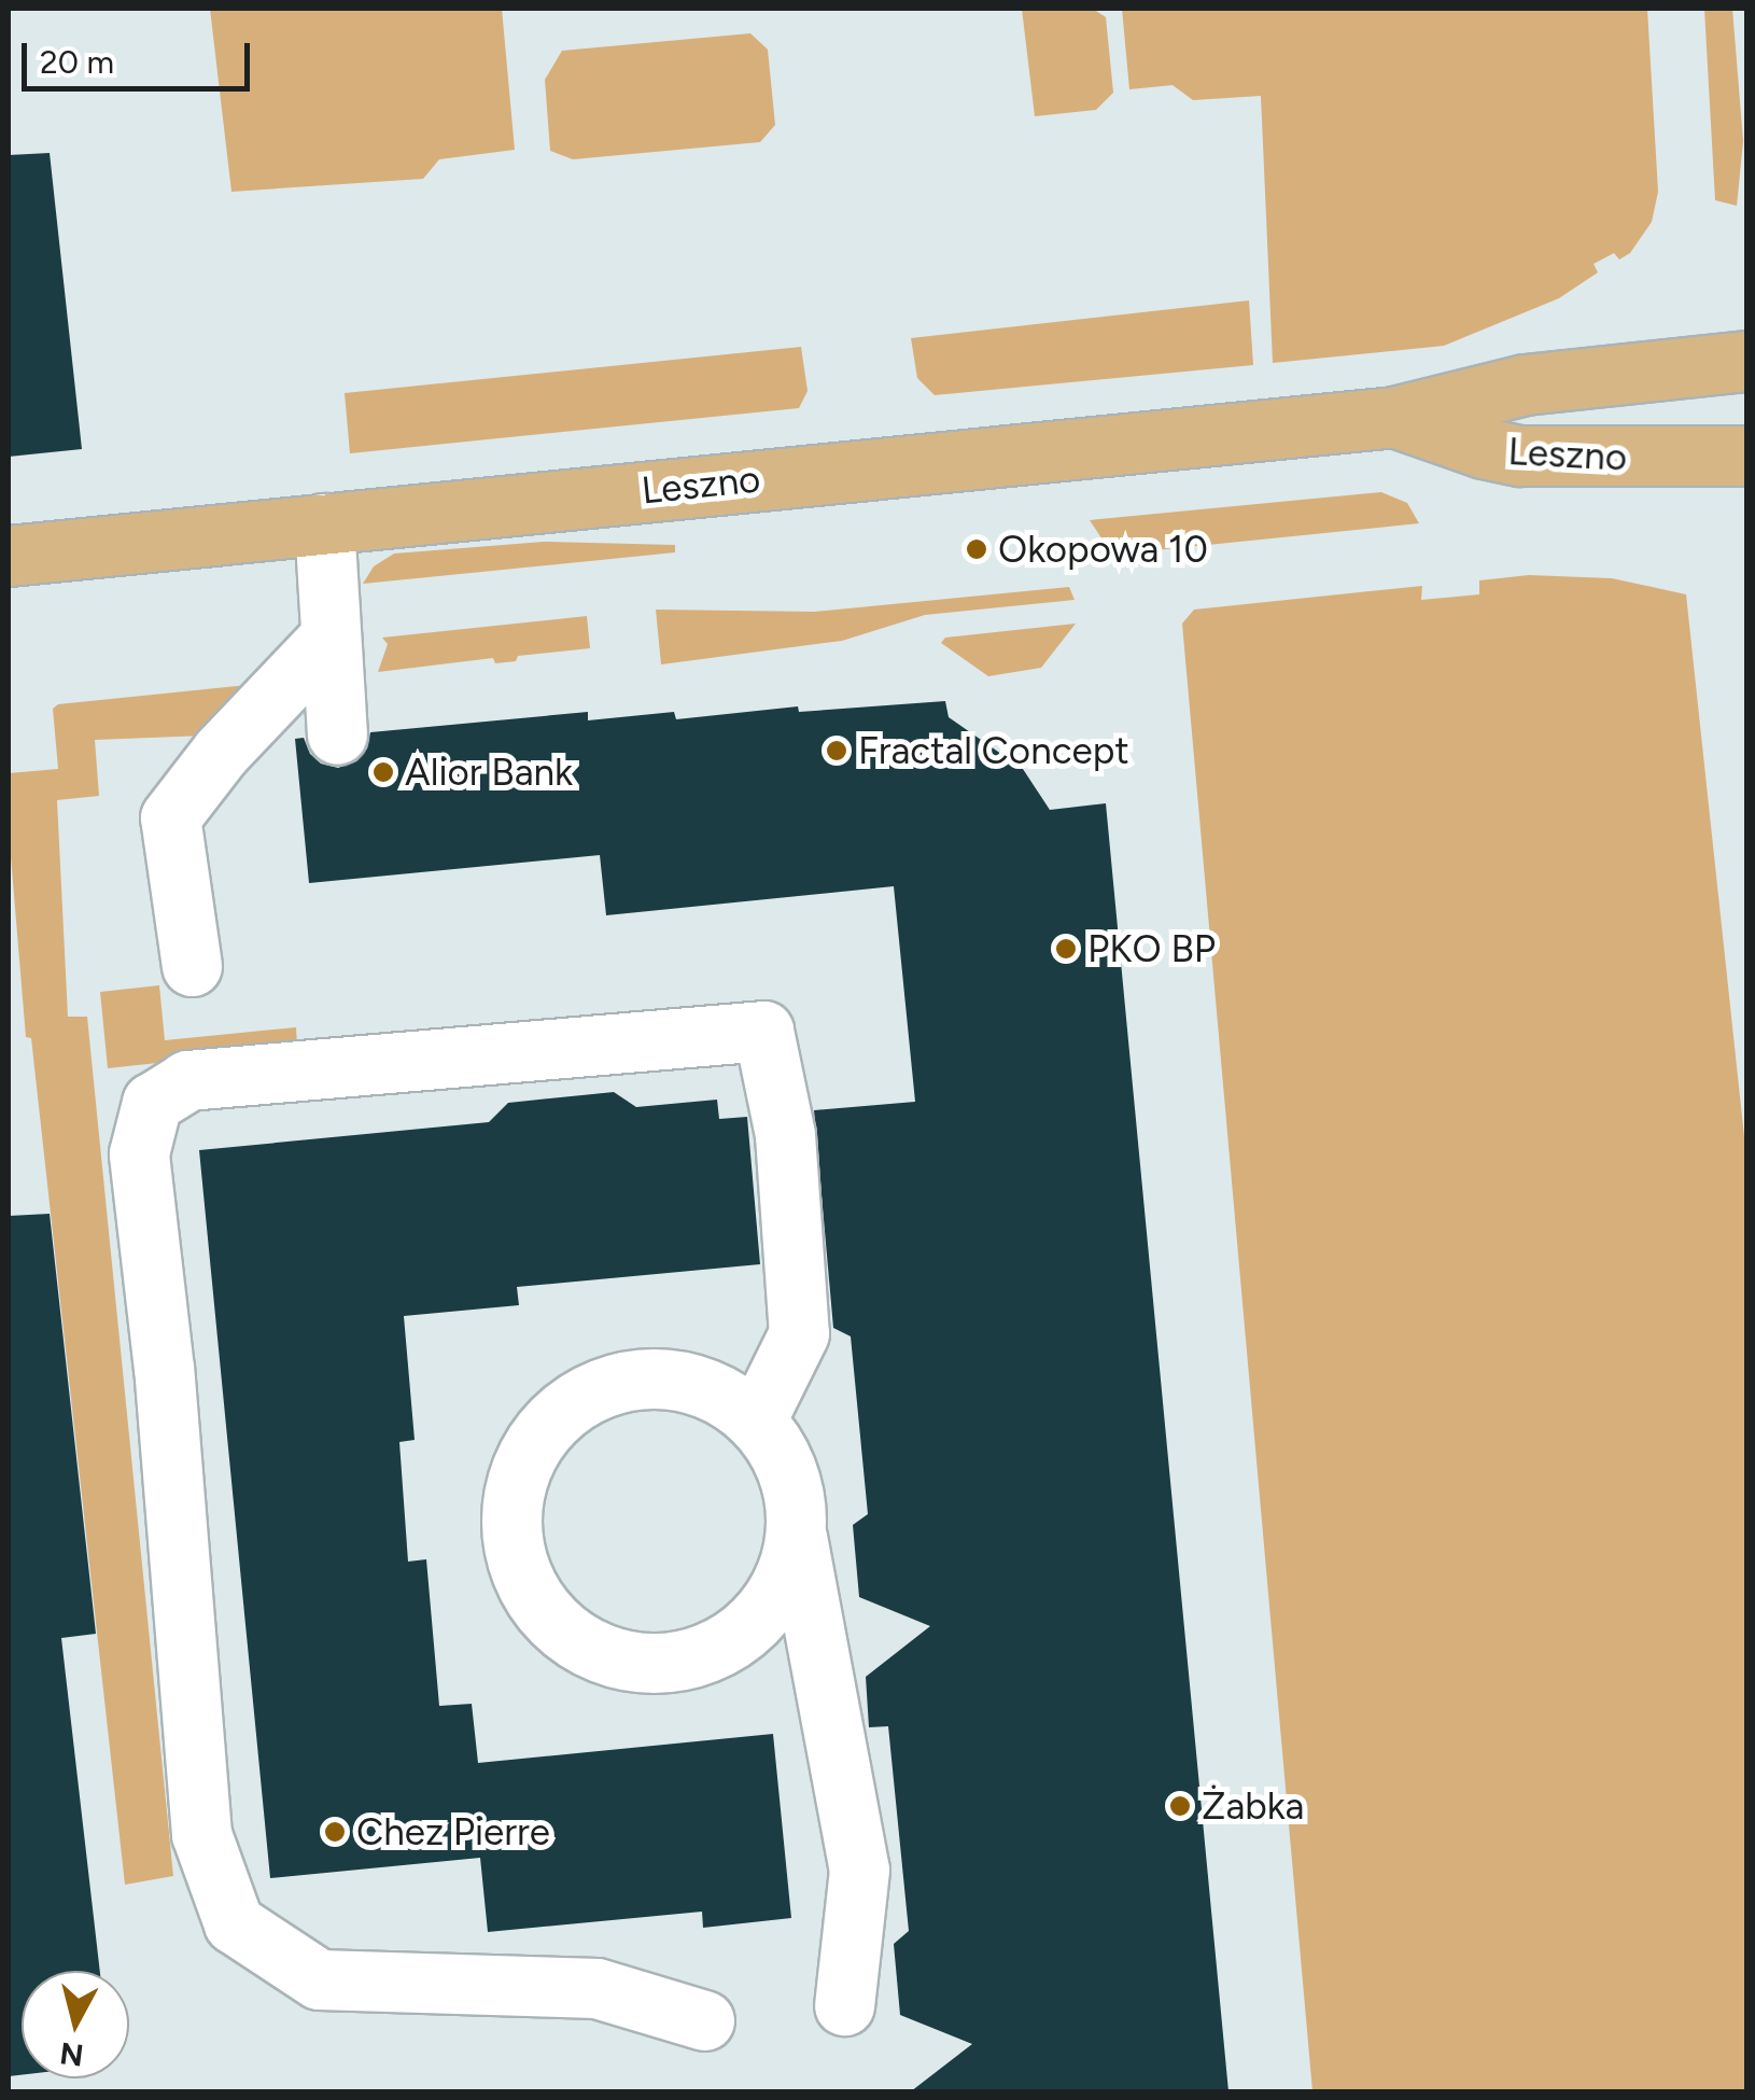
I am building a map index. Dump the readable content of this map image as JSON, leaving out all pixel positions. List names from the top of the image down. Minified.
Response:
{"streets":{"main road":["Leszno"]},"places":["Okopowa 10","Fractal Concept","Alior Bank","PKO BP","Żabka","Chez Pierre"],"scale_bar":"20 m","north":"bottom"}
